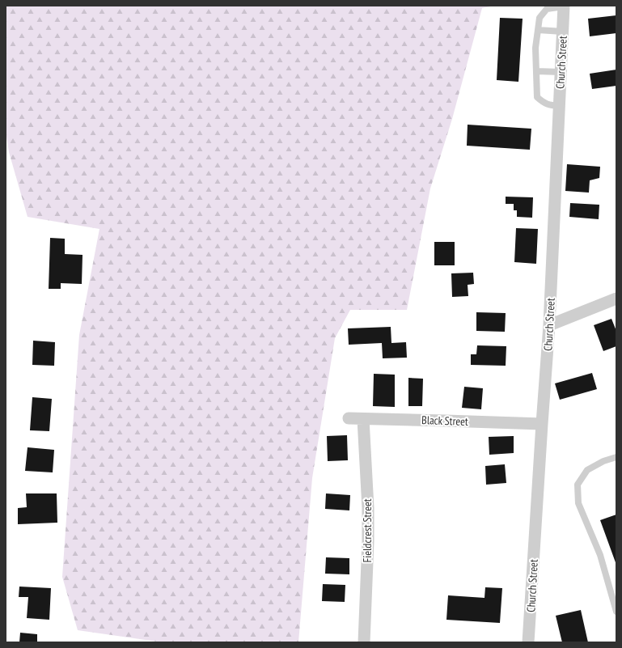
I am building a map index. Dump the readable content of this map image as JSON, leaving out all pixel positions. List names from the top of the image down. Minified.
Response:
{"streets":{"street":["Church Street","Black Street","Fieldcrest Street"]},"crossings":[["Church Street","Black Street"],["Black Street","Fieldcrest Street"]]}
